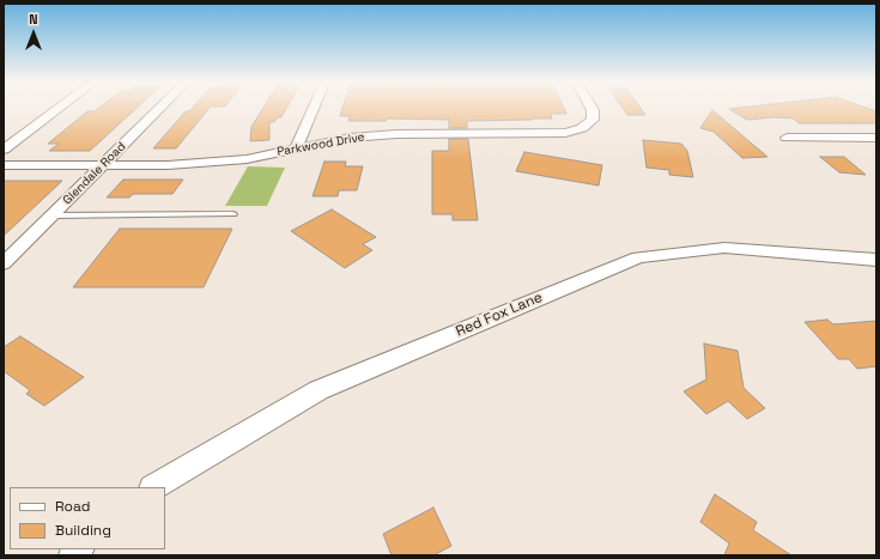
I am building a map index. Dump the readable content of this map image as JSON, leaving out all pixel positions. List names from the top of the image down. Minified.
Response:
{"streets":{"street":["Parkwood Drive","Glendale Road","Red Fox Lane"]},"crossings":[["Parkwood Drive","Glendale Road"]],"legend":["Road","Building"],"north":"top"}
